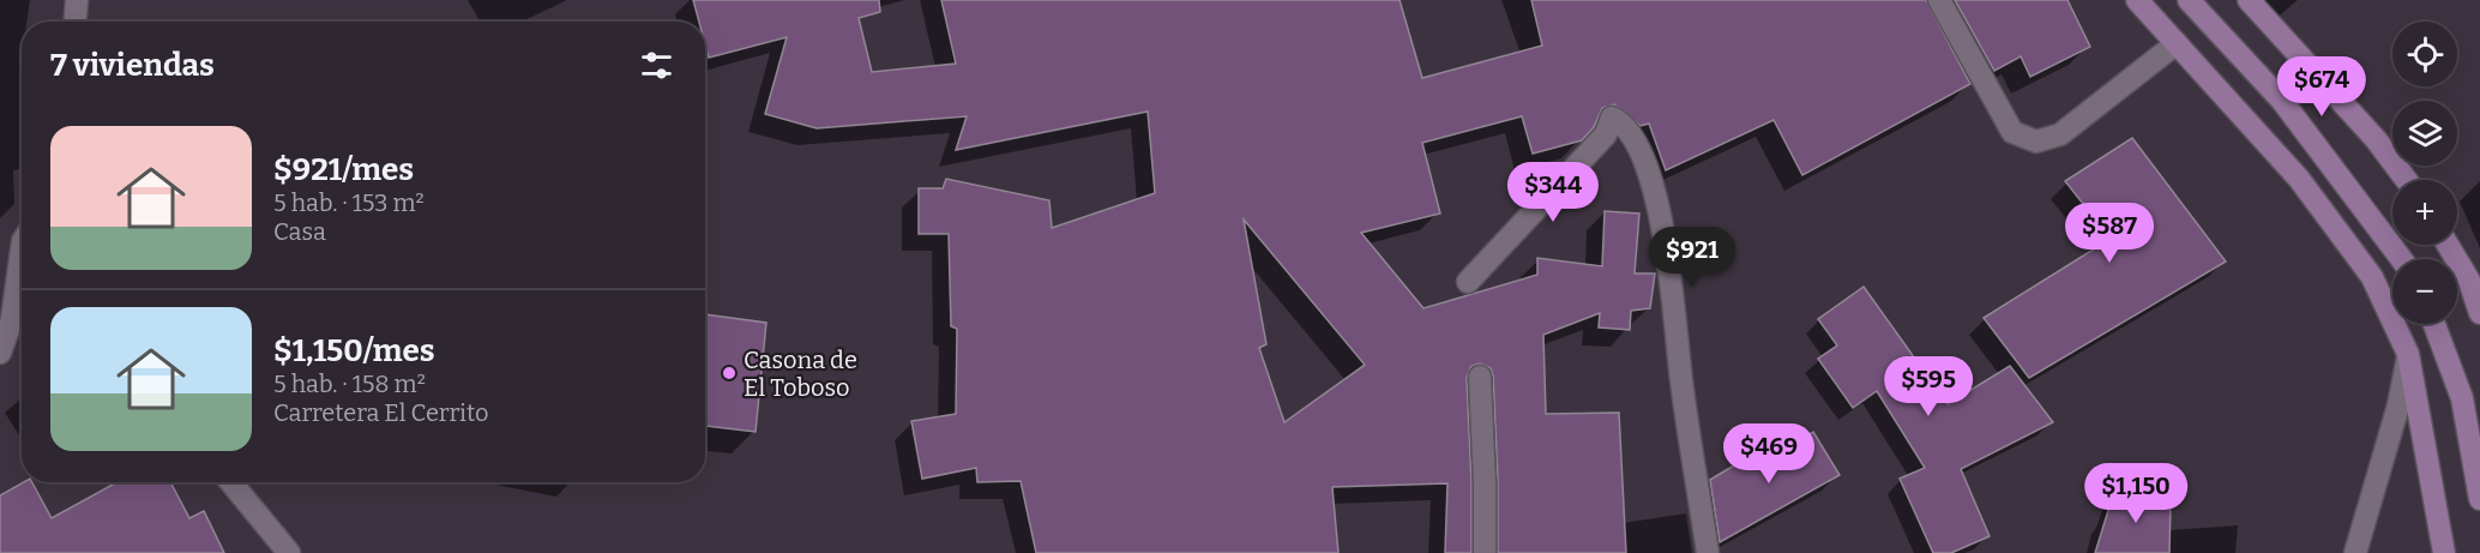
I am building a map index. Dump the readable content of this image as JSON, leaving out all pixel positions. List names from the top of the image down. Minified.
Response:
{"places":["Casona de El Toboso"],"page":{"map_buttons":["+","−"],"heading":"7 viviendas","price":["$674","$344","$587","$921","$595","$469","$1,150"],"list":[{"name":"$921/mes","note":"5 hab. · 153 m² · Casa"},{"name":"$1,150/mes","note":"5 hab. · 158 m² · Carretera El Cerrito"}]}}
